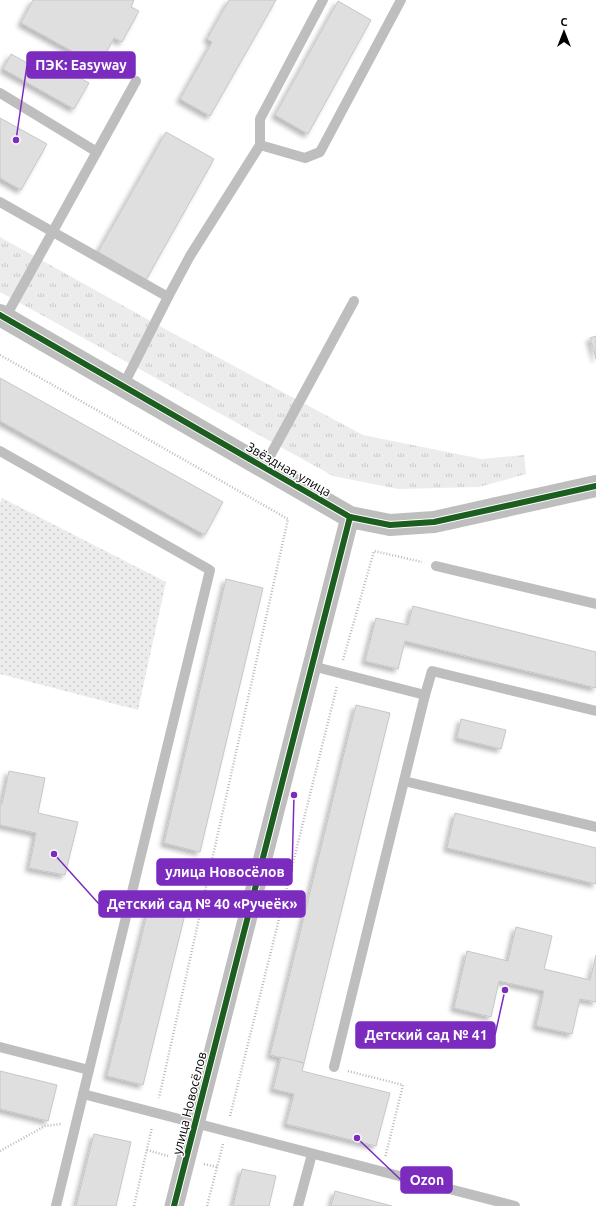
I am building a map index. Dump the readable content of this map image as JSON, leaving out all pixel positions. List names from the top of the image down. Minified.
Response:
{"streets":{"street":["Звёздная улица","улица Новосёлов"]},"crossings":[["Звёздная улица","улица Новосёлов"]],"places":["ПЭК: Easyway","улица Новосёлов","Детский сад № 40 «Ручеёк»","Детский сад № 41","Ozon"],"north":"top"}
